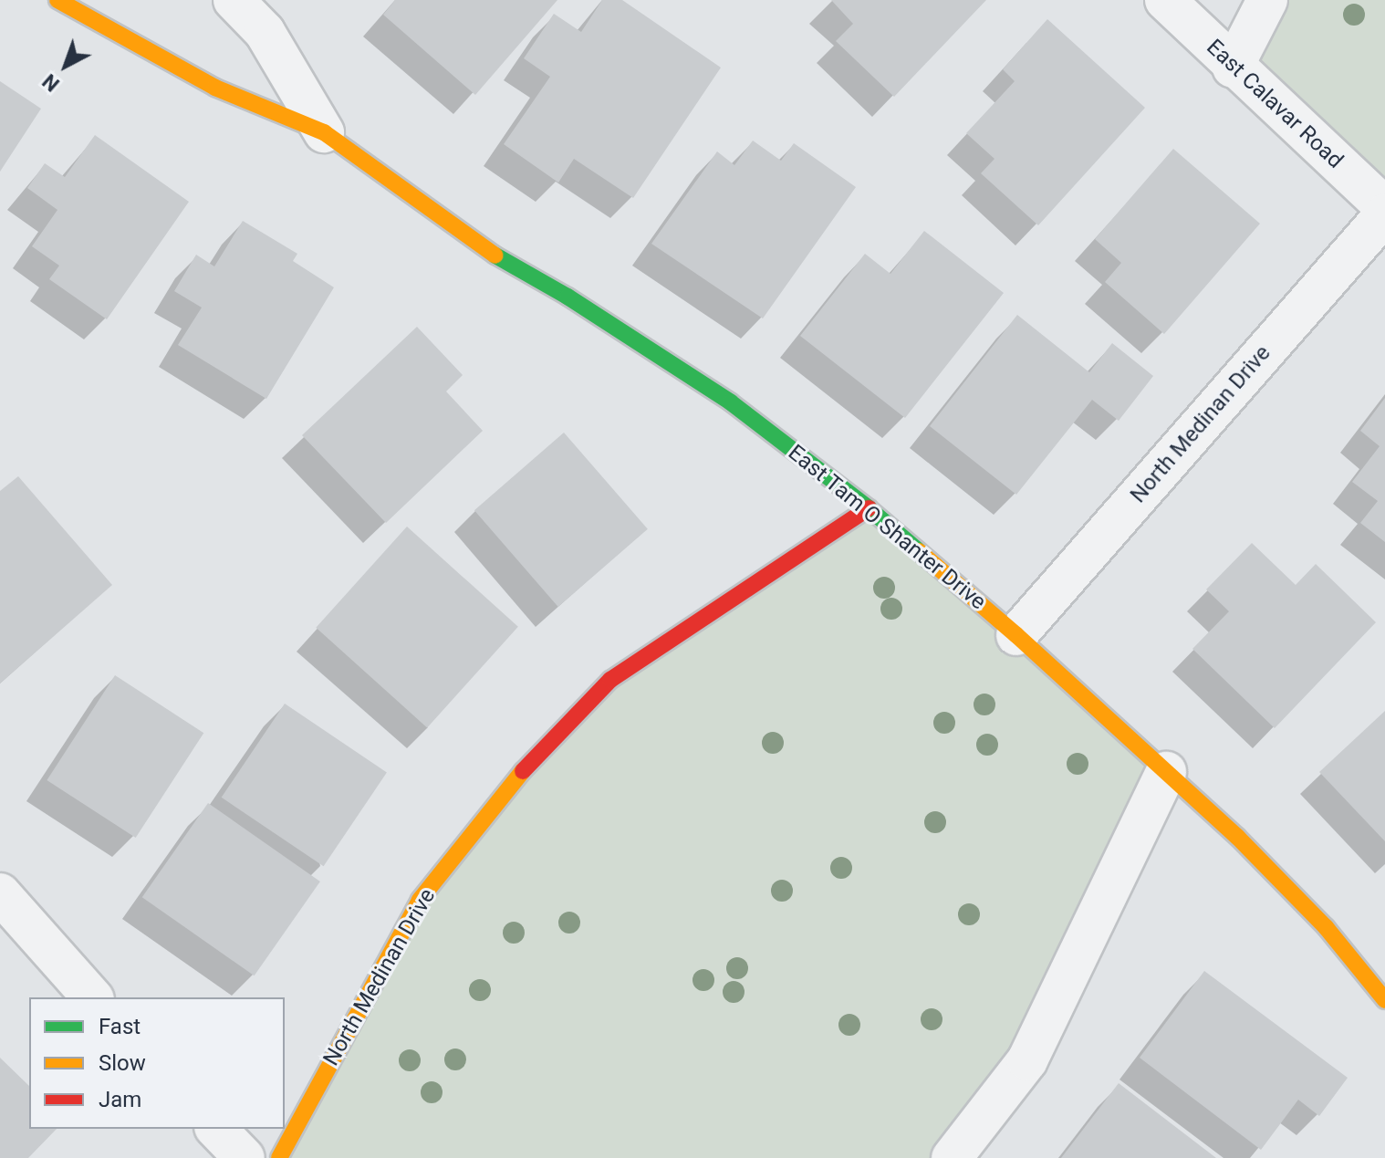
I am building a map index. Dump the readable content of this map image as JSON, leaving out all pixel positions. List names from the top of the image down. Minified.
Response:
{"streets":{"street":["East Calavar Road","North Medinan Drive","East Tam O Shanter Drive"]},"crossings":[["North Medinan Drive","East Tam O Shanter Drive"]],"legend":["Fast","Slow","Jam"],"north":"bottom left"}
